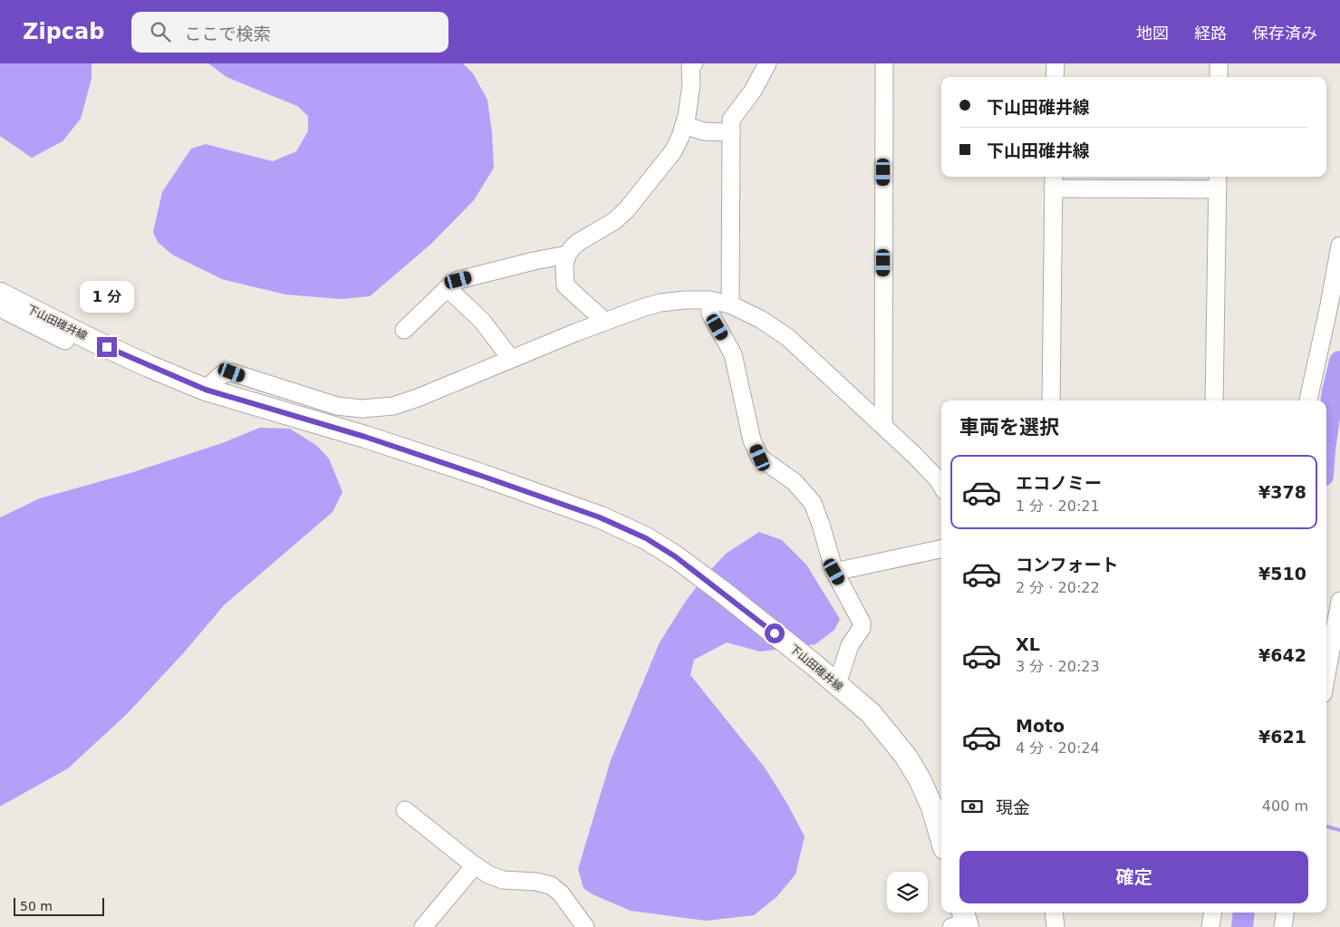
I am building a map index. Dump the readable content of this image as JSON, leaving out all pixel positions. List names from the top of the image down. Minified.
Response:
{"streets":{"main road":["下山田碓井線"]},"scale_bar":"50 m","page":{"header":"Zipcab","search":"ここで検索","nav":["地図","経路","保存済み"],"banner":["下山田碓井線","下山田碓井線"],"bubble":"1 分","heading":"車両を選択","list":[{"name":"エコノミー","note":"1 分 · 20:21","value":"¥378"},{"name":"コンフォート","note":"2 分 · 20:22","value":"¥510"},{"name":"XL","note":"3 分 · 20:23","value":"¥642"},{"name":"Moto","note":"4 分 · 20:24","value":"¥621"}],"pay":["現金","400 m"],"buttons":"確定","scale":"50 m"}}
